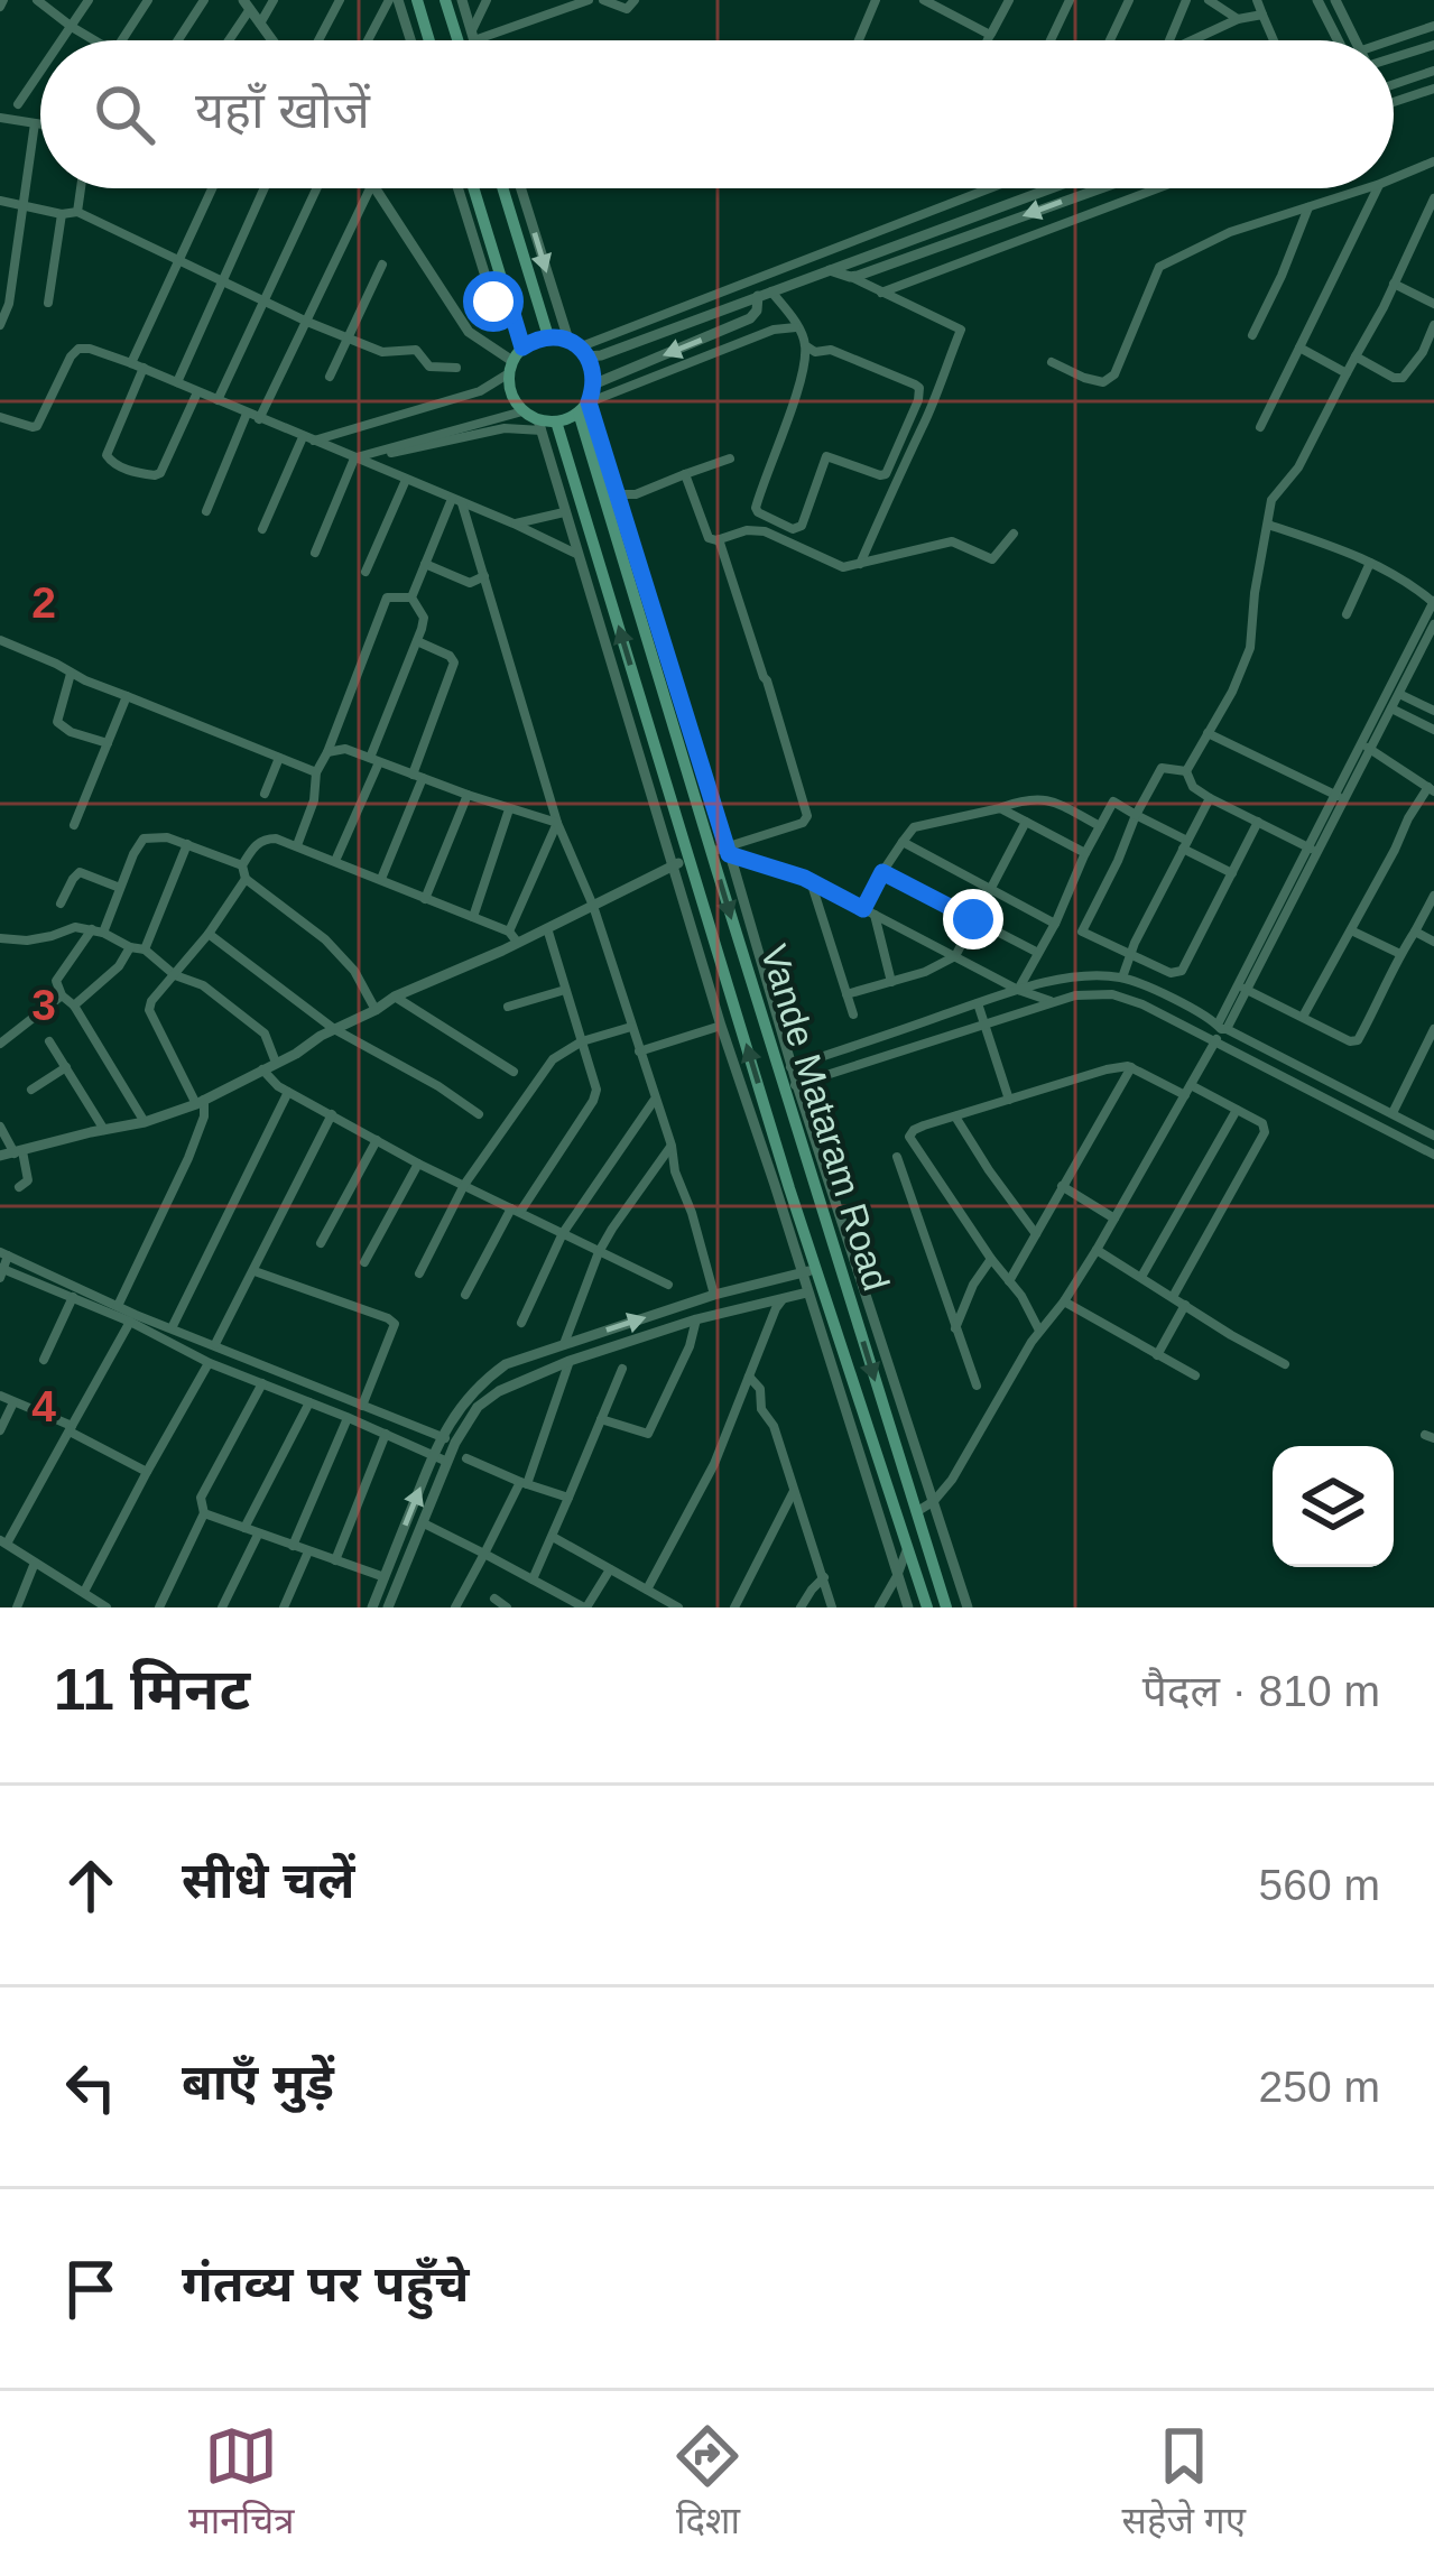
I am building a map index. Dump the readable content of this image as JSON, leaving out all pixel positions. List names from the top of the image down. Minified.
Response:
{"streets":{"main road":["Vande Mataram Road"]},"page":{"search":"यहाँ खोजें","heading":["11 मिनट","पैदल · 810 m"],"list":[["सीधे चलें","560 m"],["बाएँ मुड़ें","250 m"],"गंतव्य पर पहुँचे"],"nav":["मानचित्र","दिशा","सहेजे गए"]},"grid":{"rows":["2","3","4"]}}
